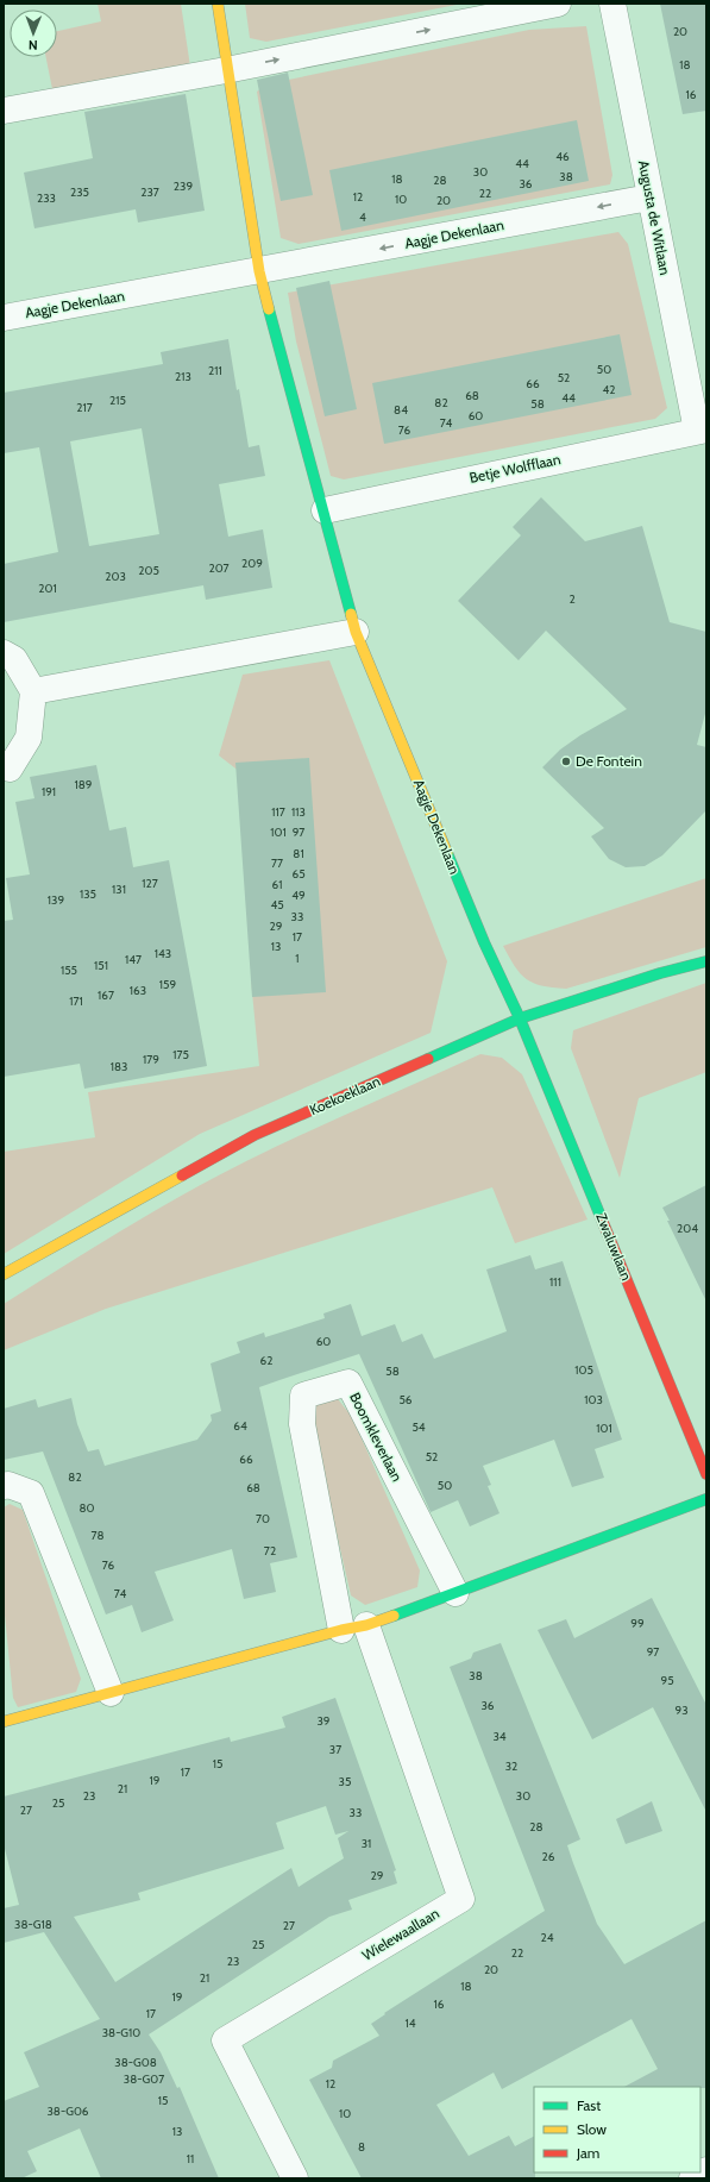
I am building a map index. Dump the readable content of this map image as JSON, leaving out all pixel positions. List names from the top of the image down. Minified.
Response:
{"streets":{"street":["Augusta de Witlaan","Aagje Dekenlaan","Betje Wolfflaan","Koekoeklaan","Zwaluwlaan","Boomkleverlaan","Wielewaallaan"]},"crossings":[["Augusta de Witlaan","Aagje Dekenlaan"],["Augusta de Witlaan","Betje Wolfflaan"],["Aagje Dekenlaan","Betje Wolfflaan"],["Aagje Dekenlaan","Koekoeklaan"],["Aagje Dekenlaan","Zwaluwlaan"],["Koekoeklaan","Zwaluwlaan"]],"places":["De Fontein"],"house_numbers":["20","18","16","46","44","30","38","18","28","36","239","235","237","22","12","233","10","20","4","50","211","213","52","66","42","68","44","215","82","58","217","84","60","74","76","209","207","205","203","201","2","189","191","117","113","101","97","81","77","65","127","61","131","135","49","139","45","33","29","17","13","143","1","147","151","155","159","163","167","171","175","179","183","204","111","60","62","105","58","56","103","64","54","101","52","66","82","50","68","80","70","78","72","76","74","99","97","38","95","36","93","39","34","37","15","32","17","19","35","21","23","30","25","27","33","28","31","26","29","38-G18","27","24","25","22","23","20","21","18","19","16","17","14","38-G10","38-G08","38-G07","12","15","38-G06","10","13","8","11"],"legend":["Fast","Slow","Jam"],"north":"bottom"}
